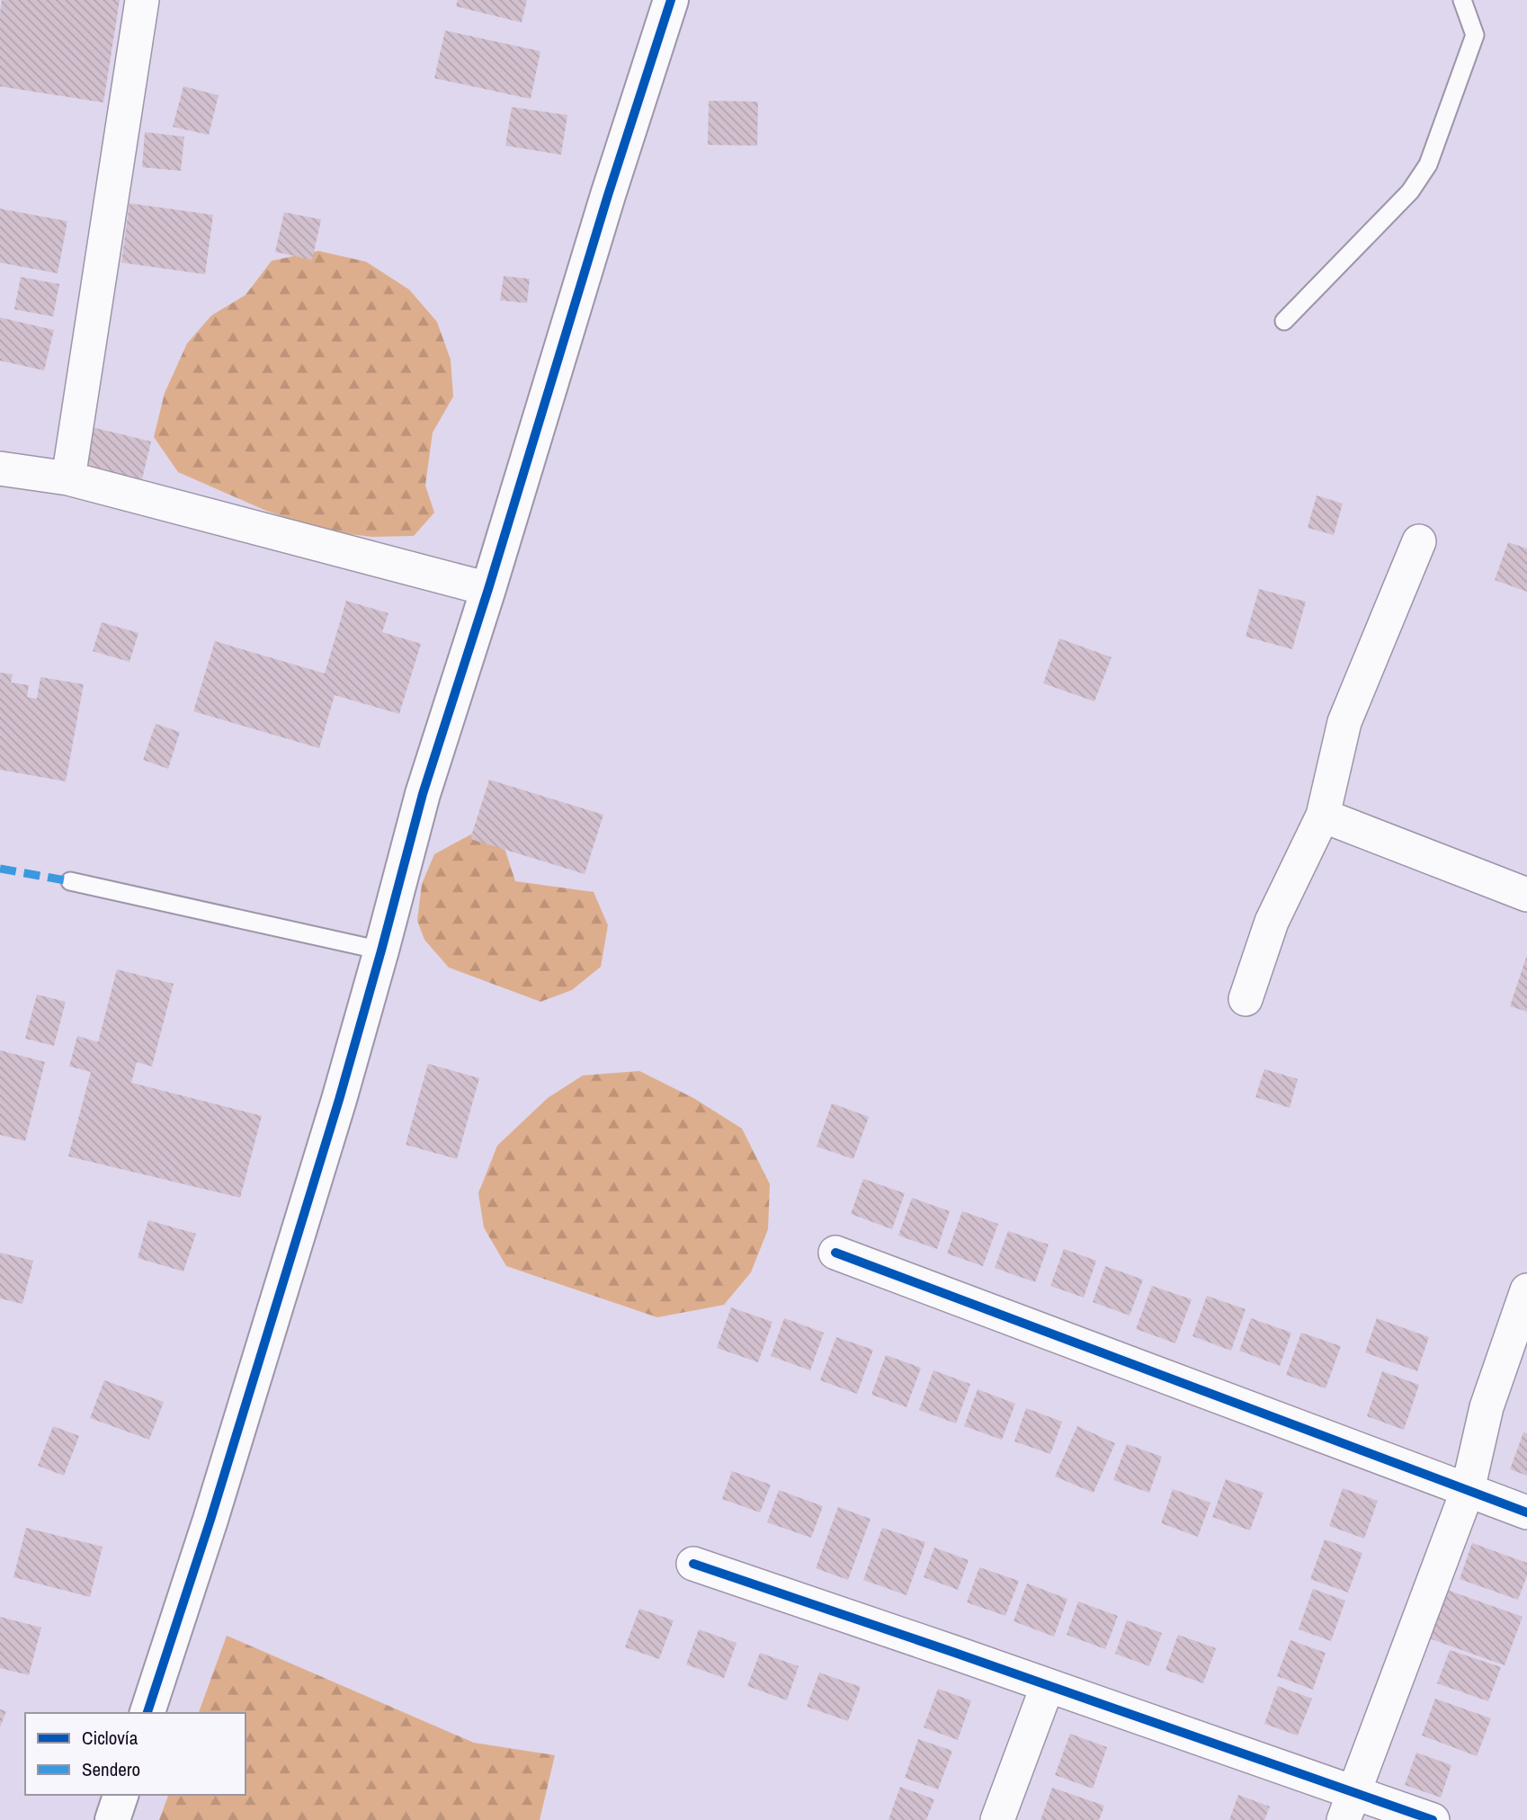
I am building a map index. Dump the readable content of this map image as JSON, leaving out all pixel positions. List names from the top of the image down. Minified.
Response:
{"legend":["Ciclovía","Sendero"]}
